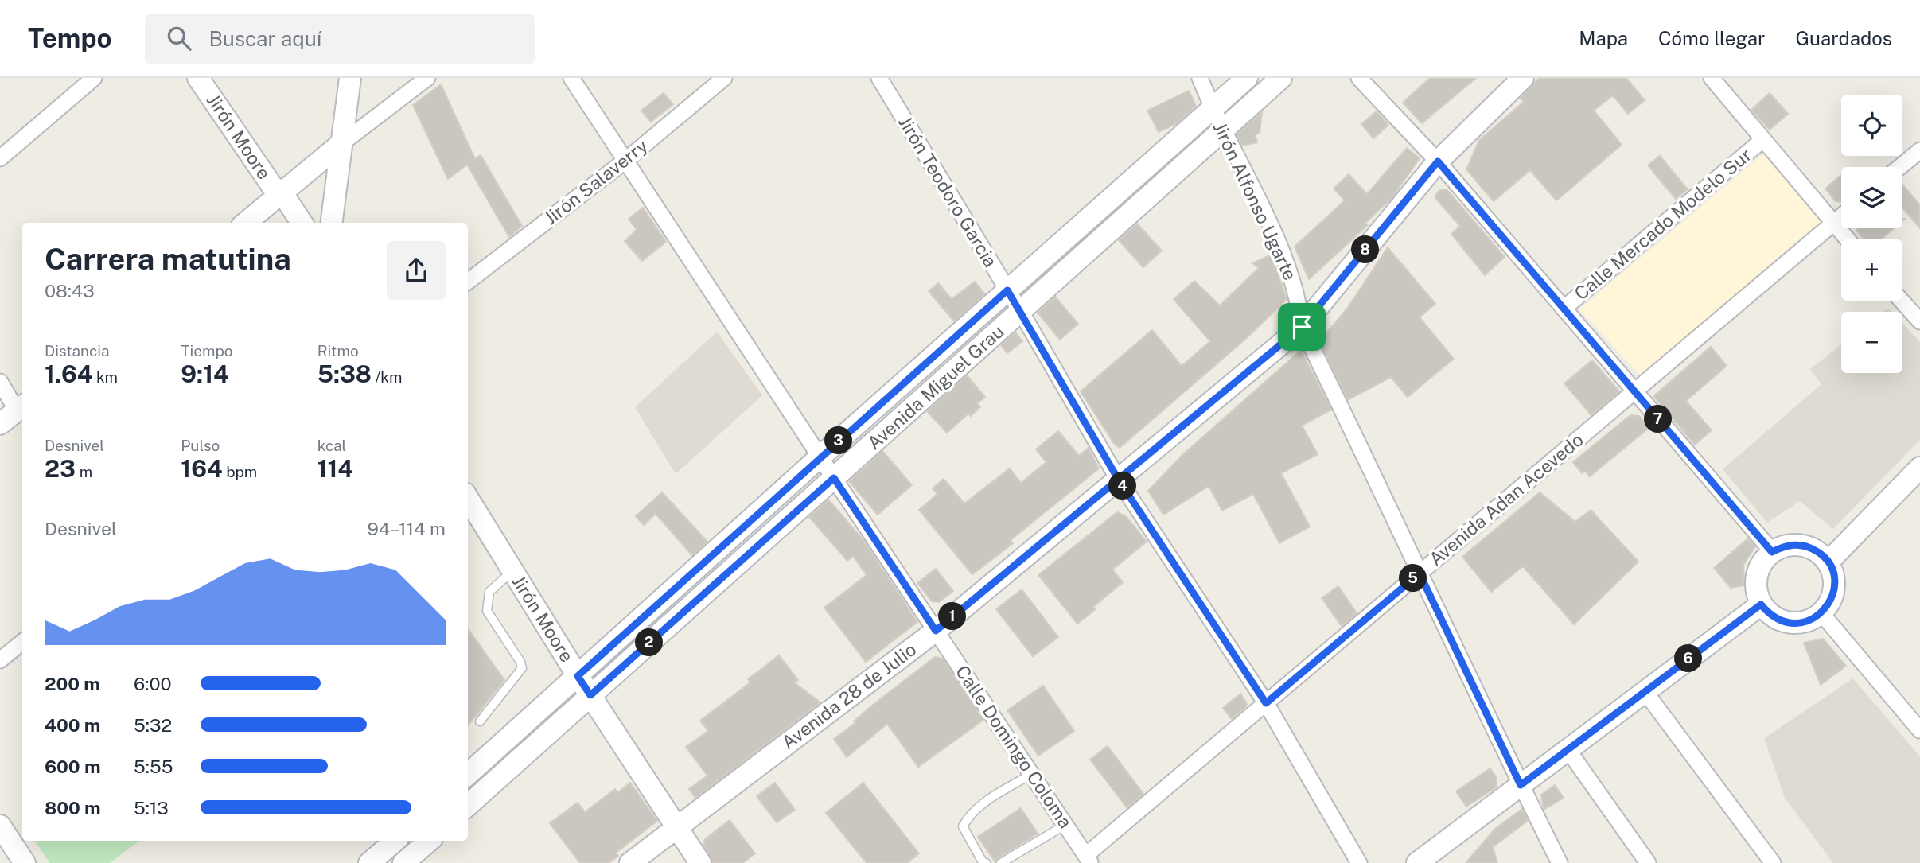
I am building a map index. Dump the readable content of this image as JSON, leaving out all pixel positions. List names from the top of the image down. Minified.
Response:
{"streets":{"street":["Jirón Moore","Jirón Salaverry","Jirón Teodoro Garcia","Jirón Alfonso Ugarte","Calle Mercado Modelo Sur","Avenida Miguel Grau","Avenida Adan Acevedo","Avenida 28 de Julio","Calle Domingo Coloma"]},"crossings":[["Jirón Moore","Avenida Miguel Grau"],["Jirón Moore","Avenida 28 de Julio"],["Jirón Salaverry","Calle Domingo Coloma"],["Jirón Teodoro Garcia","Avenida Miguel Grau"],["Jirón Teodoro Garcia","Avenida Adan Acevedo"],["Jirón Teodoro Garcia","Avenida 28 de Julio"],["Jirón Alfonso Ugarte","Avenida Miguel Grau"],["Jirón Alfonso Ugarte","Avenida 28 de Julio"],["Avenida Miguel Grau","Calle Domingo Coloma"],["Avenida Adan Acevedo","Calle Domingo Coloma"],["Avenida 28 de Julio","Calle Domingo Coloma"]],"page":{"header":"Tempo","search":"Buscar aquí","nav":["Mapa","Cómo llegar","Guardados"],"map_buttons":["+","−"],"heading":["Carrera matutina","08:43"],"pins":["8","7","3","4","5","1","2","6"],"stats":[["Distancia","1.64 km"],["Tiempo","9:14"],["Ritmo","5:38 /km"],["Desnivel","23 m"],["Pulso","164 bpm"],["kcal","114"]],"chart":["Desnivel","94–114 m"],"list":[{"name":"200 m","note":"6:00"},{"name":"400 m","note":"5:32"},{"name":"600 m","note":"5:55"},{"name":"800 m","note":"5:13"}]}}
